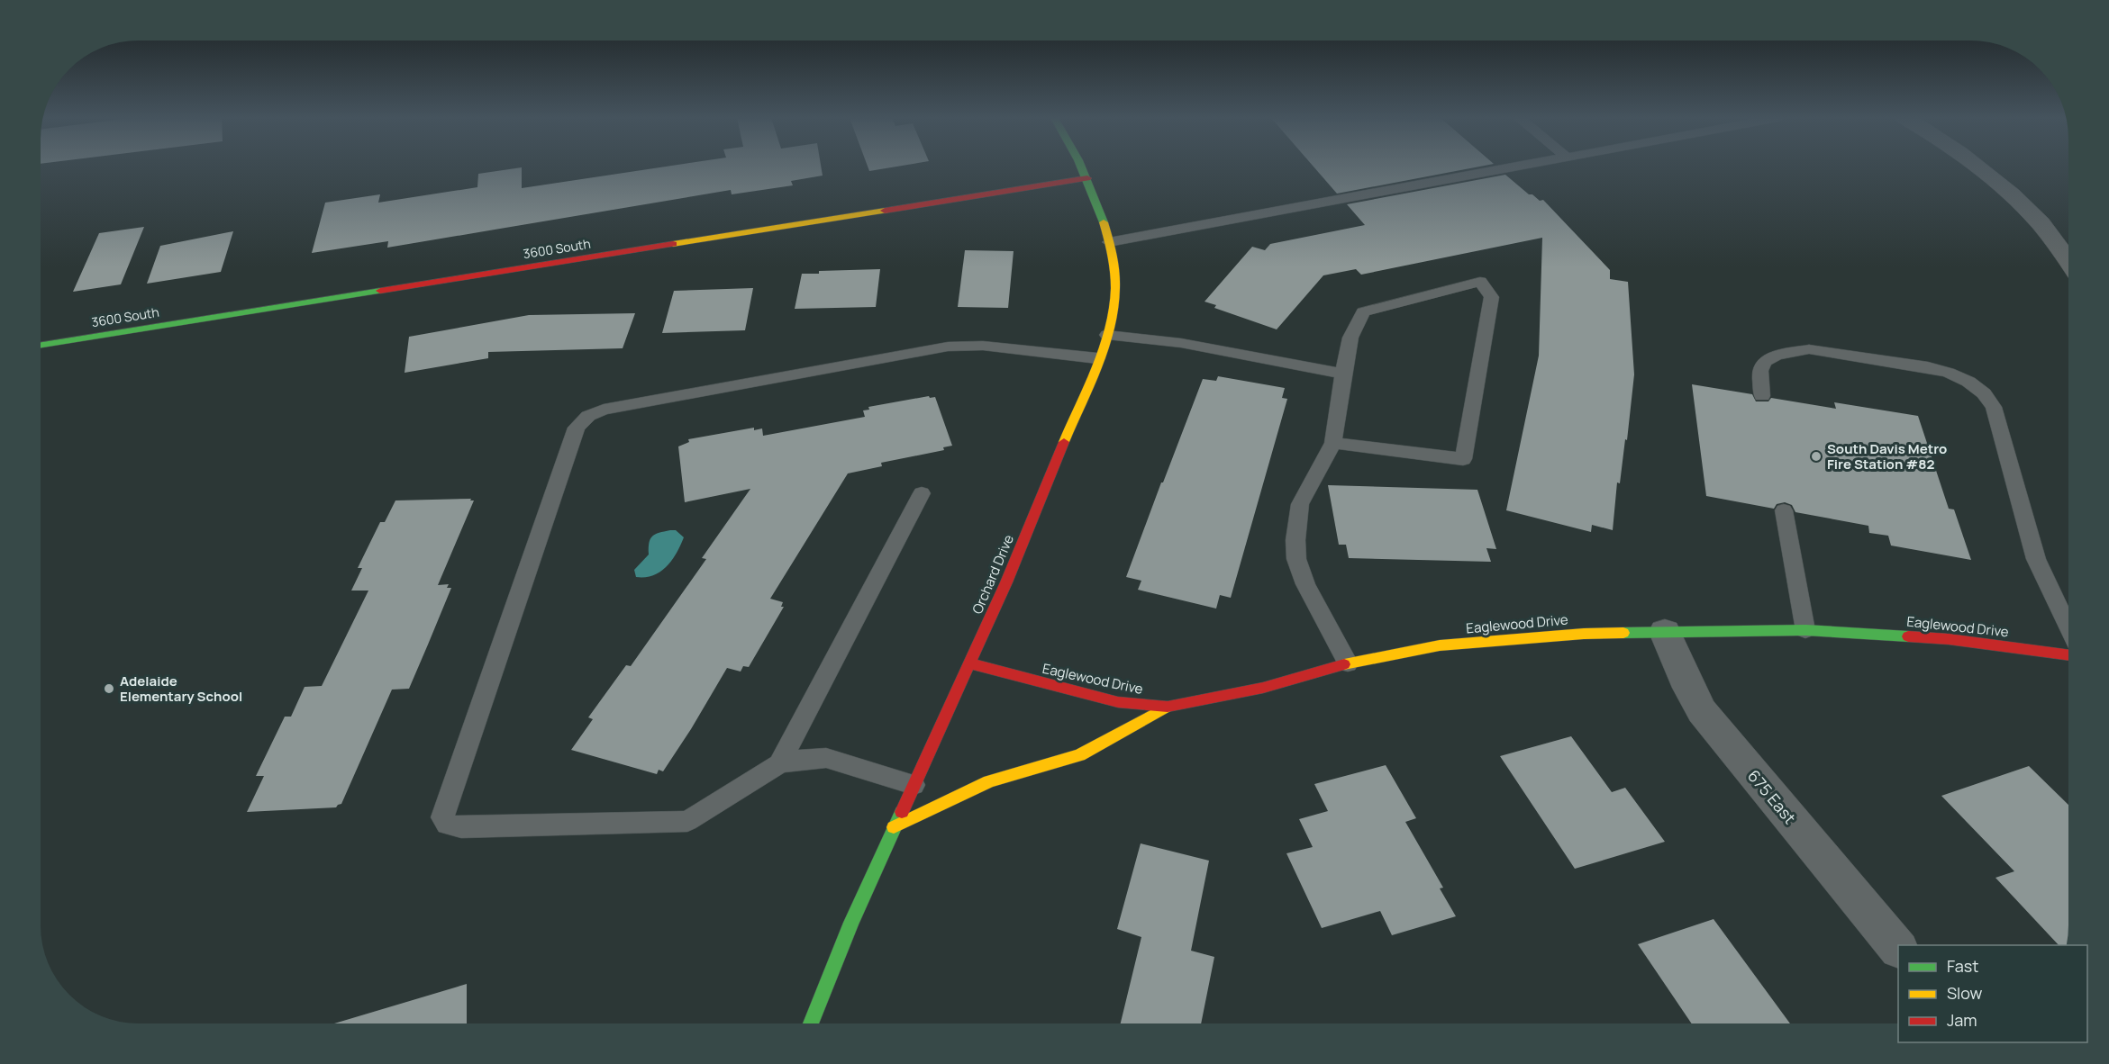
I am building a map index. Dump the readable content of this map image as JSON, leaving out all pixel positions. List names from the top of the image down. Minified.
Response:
{"streets":{"main road":["3600 South","Orchard Drive","Eaglewood Drive"],"street":["675 East"]},"crossings":[["3600 South","Orchard Drive"],["Orchard Drive","Eaglewood Drive"],["Eaglewood Drive","675 East"]],"places":["South Davis Metro Fire Station #82","Adelaide Elementary School"],"legend":["Fast","Slow","Jam"]}
